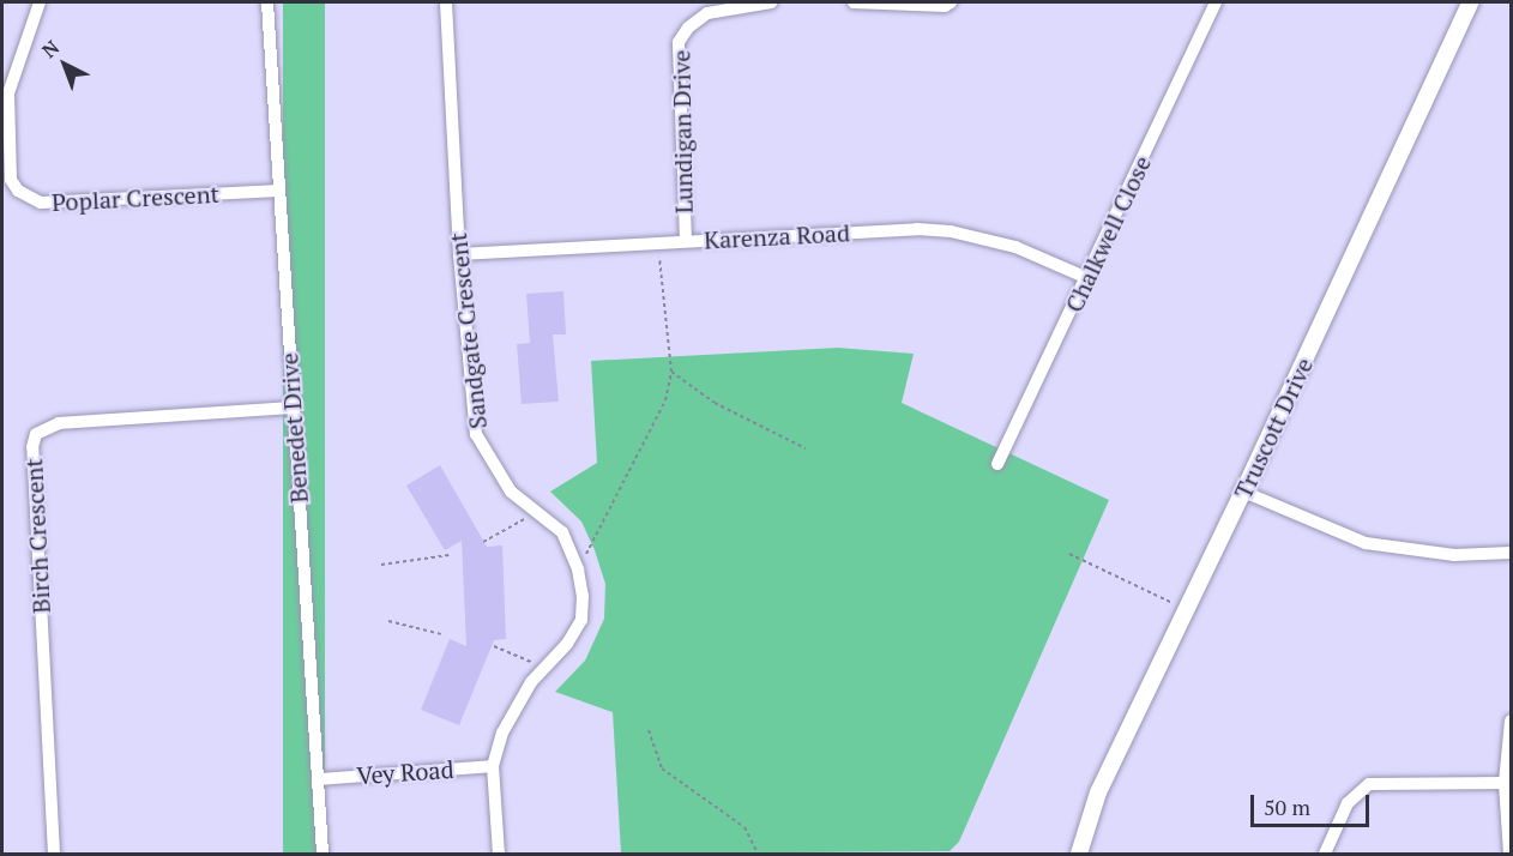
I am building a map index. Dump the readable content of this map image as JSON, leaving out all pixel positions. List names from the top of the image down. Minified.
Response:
{"streets":{"street":["Lundigan Drive","Poplar Crescent","Chalkwell Close","Karenza Road","Sandgate Crescent","Benedet Drive","Truscott Drive","Birch Crescent","Vey Road"]},"crossings":[["Lundigan Drive","Karenza Road"],["Poplar Crescent","Benedet Drive"],["Chalkwell Close","Karenza Road"],["Karenza Road","Sandgate Crescent"],["Sandgate Crescent","Vey Road"],["Benedet Drive","Birch Crescent"],["Benedet Drive","Vey Road"]],"scale_bar":"50 m","north":"top left"}
